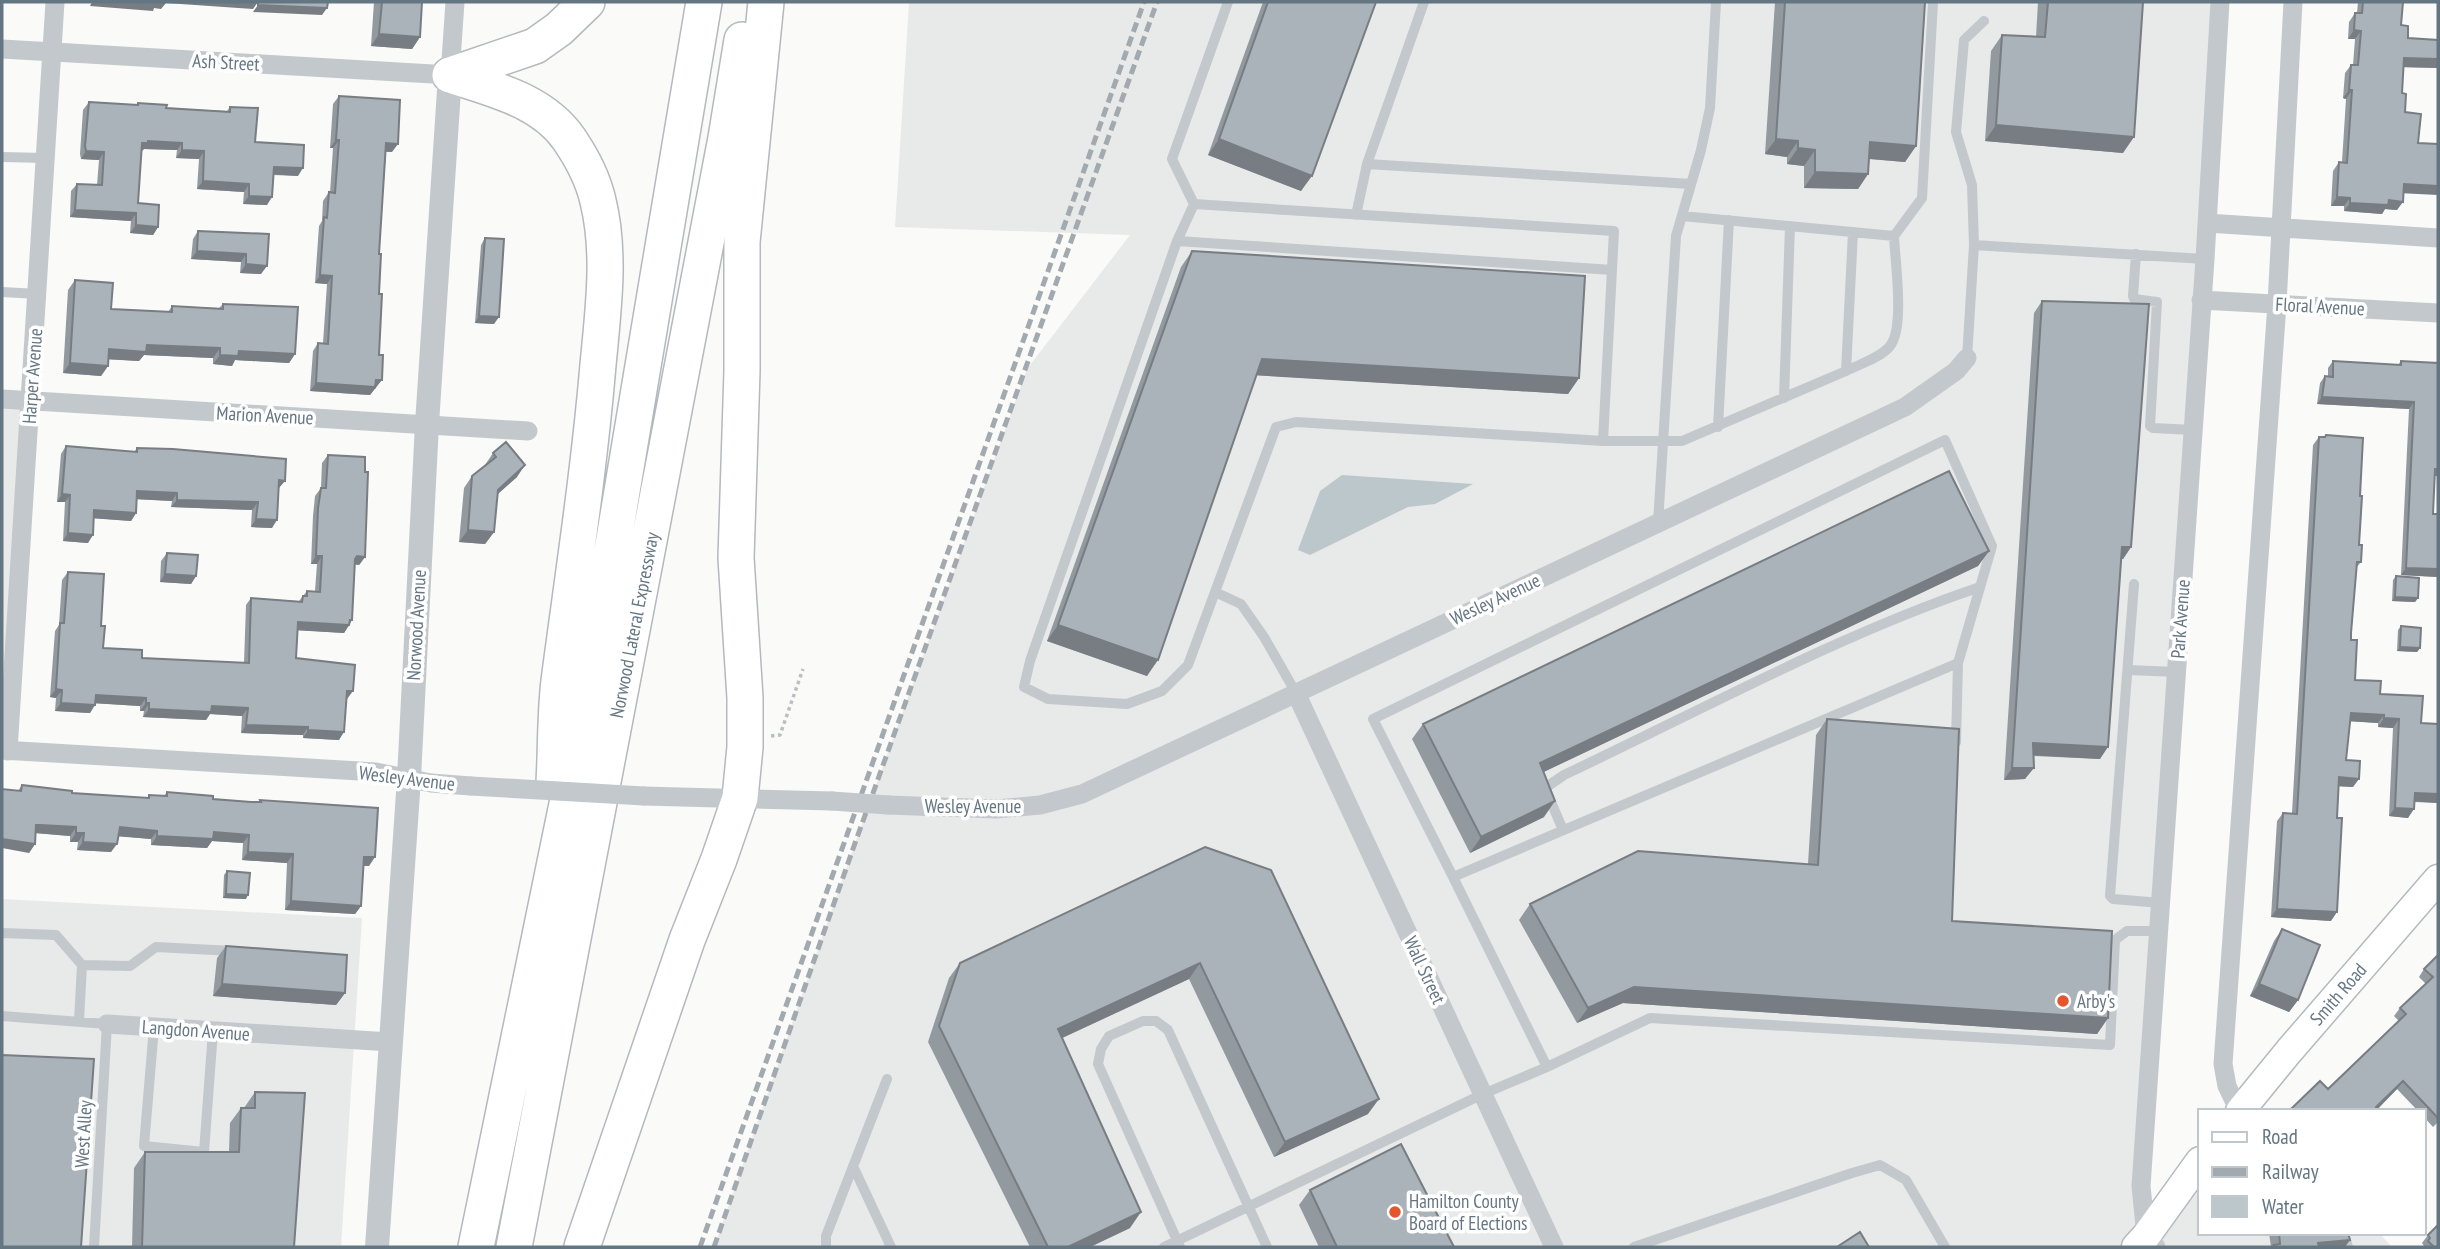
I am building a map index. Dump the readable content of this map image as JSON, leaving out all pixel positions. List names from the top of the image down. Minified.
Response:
{"streets":{"highway":["Norwood Lateral Expressway"],"main road":["Smith Road"],"street":["Ash Street","Floral Avenue","Harper Avenue","Marion Avenue","Wesley Avenue","Park Avenue","Norwood Avenue","Wall Street","Langdon Avenue"],"lane":["West Alley"]},"crossings":[["Ash Street","Harper Avenue"],["Ash Street","Norwood Avenue"],["Floral Avenue","Park Avenue"],["Harper Avenue","Marion Avenue"],["Harper Avenue","Wesley Avenue"],["Marion Avenue","Norwood Avenue"],["Wesley Avenue","Norwood Avenue"],["Wesley Avenue","Wall Street"],["Norwood Avenue","Langdon Avenue"],["Langdon Avenue","West Alley"]],"places":["Arby's","Hamilton County Board of Elections"],"legend":["Road","Railway","Water"]}
